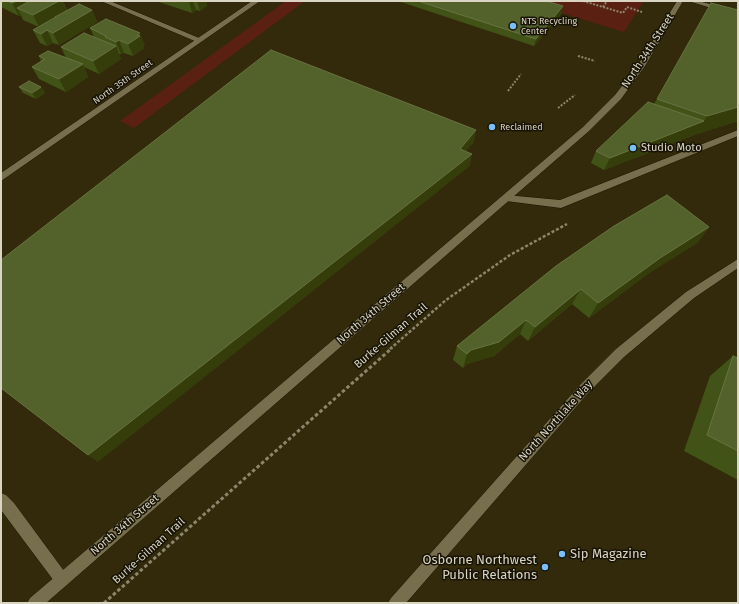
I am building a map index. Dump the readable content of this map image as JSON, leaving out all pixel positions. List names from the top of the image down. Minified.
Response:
{"streets":{"street":["North 34th Street","North 35th Street","North Northlake Way"],"path":["Burke-Gilman Trail"]},"places":["NTS Recycling Center","Reclaimed","Studio Moto","Sip Magazine","Osborne Northwest Public Relations"]}
